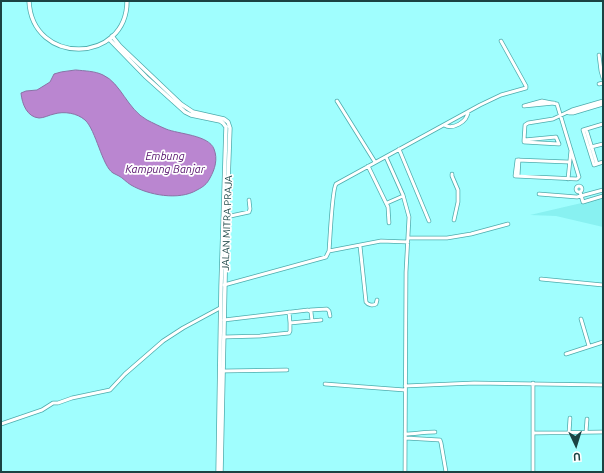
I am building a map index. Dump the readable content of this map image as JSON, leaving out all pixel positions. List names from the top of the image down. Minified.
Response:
{"streets":{"street":["JALAN MITRA PRAJA"]},"water":["Embung Kampung Banjar"],"north":"bottom"}
